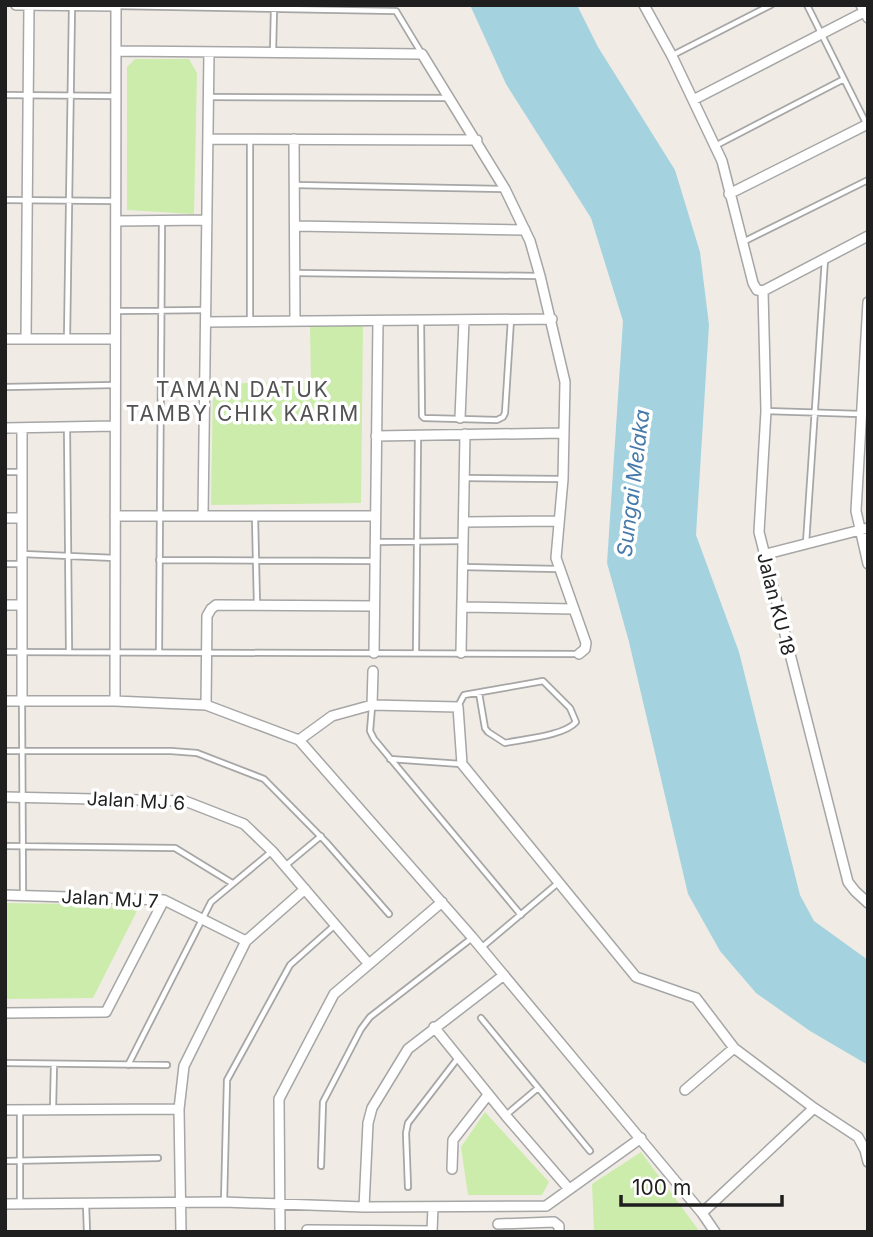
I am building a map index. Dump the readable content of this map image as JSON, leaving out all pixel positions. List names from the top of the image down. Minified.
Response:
{"streets":{"street":["Jalan KU 18","Jalan MJ 6","Jalan MJ 7"]},"districts":["TAMAN DATUK TAMBY CHIK KARIM"],"water":["Sungai Melaka"],"scale_bar":"100 m"}
